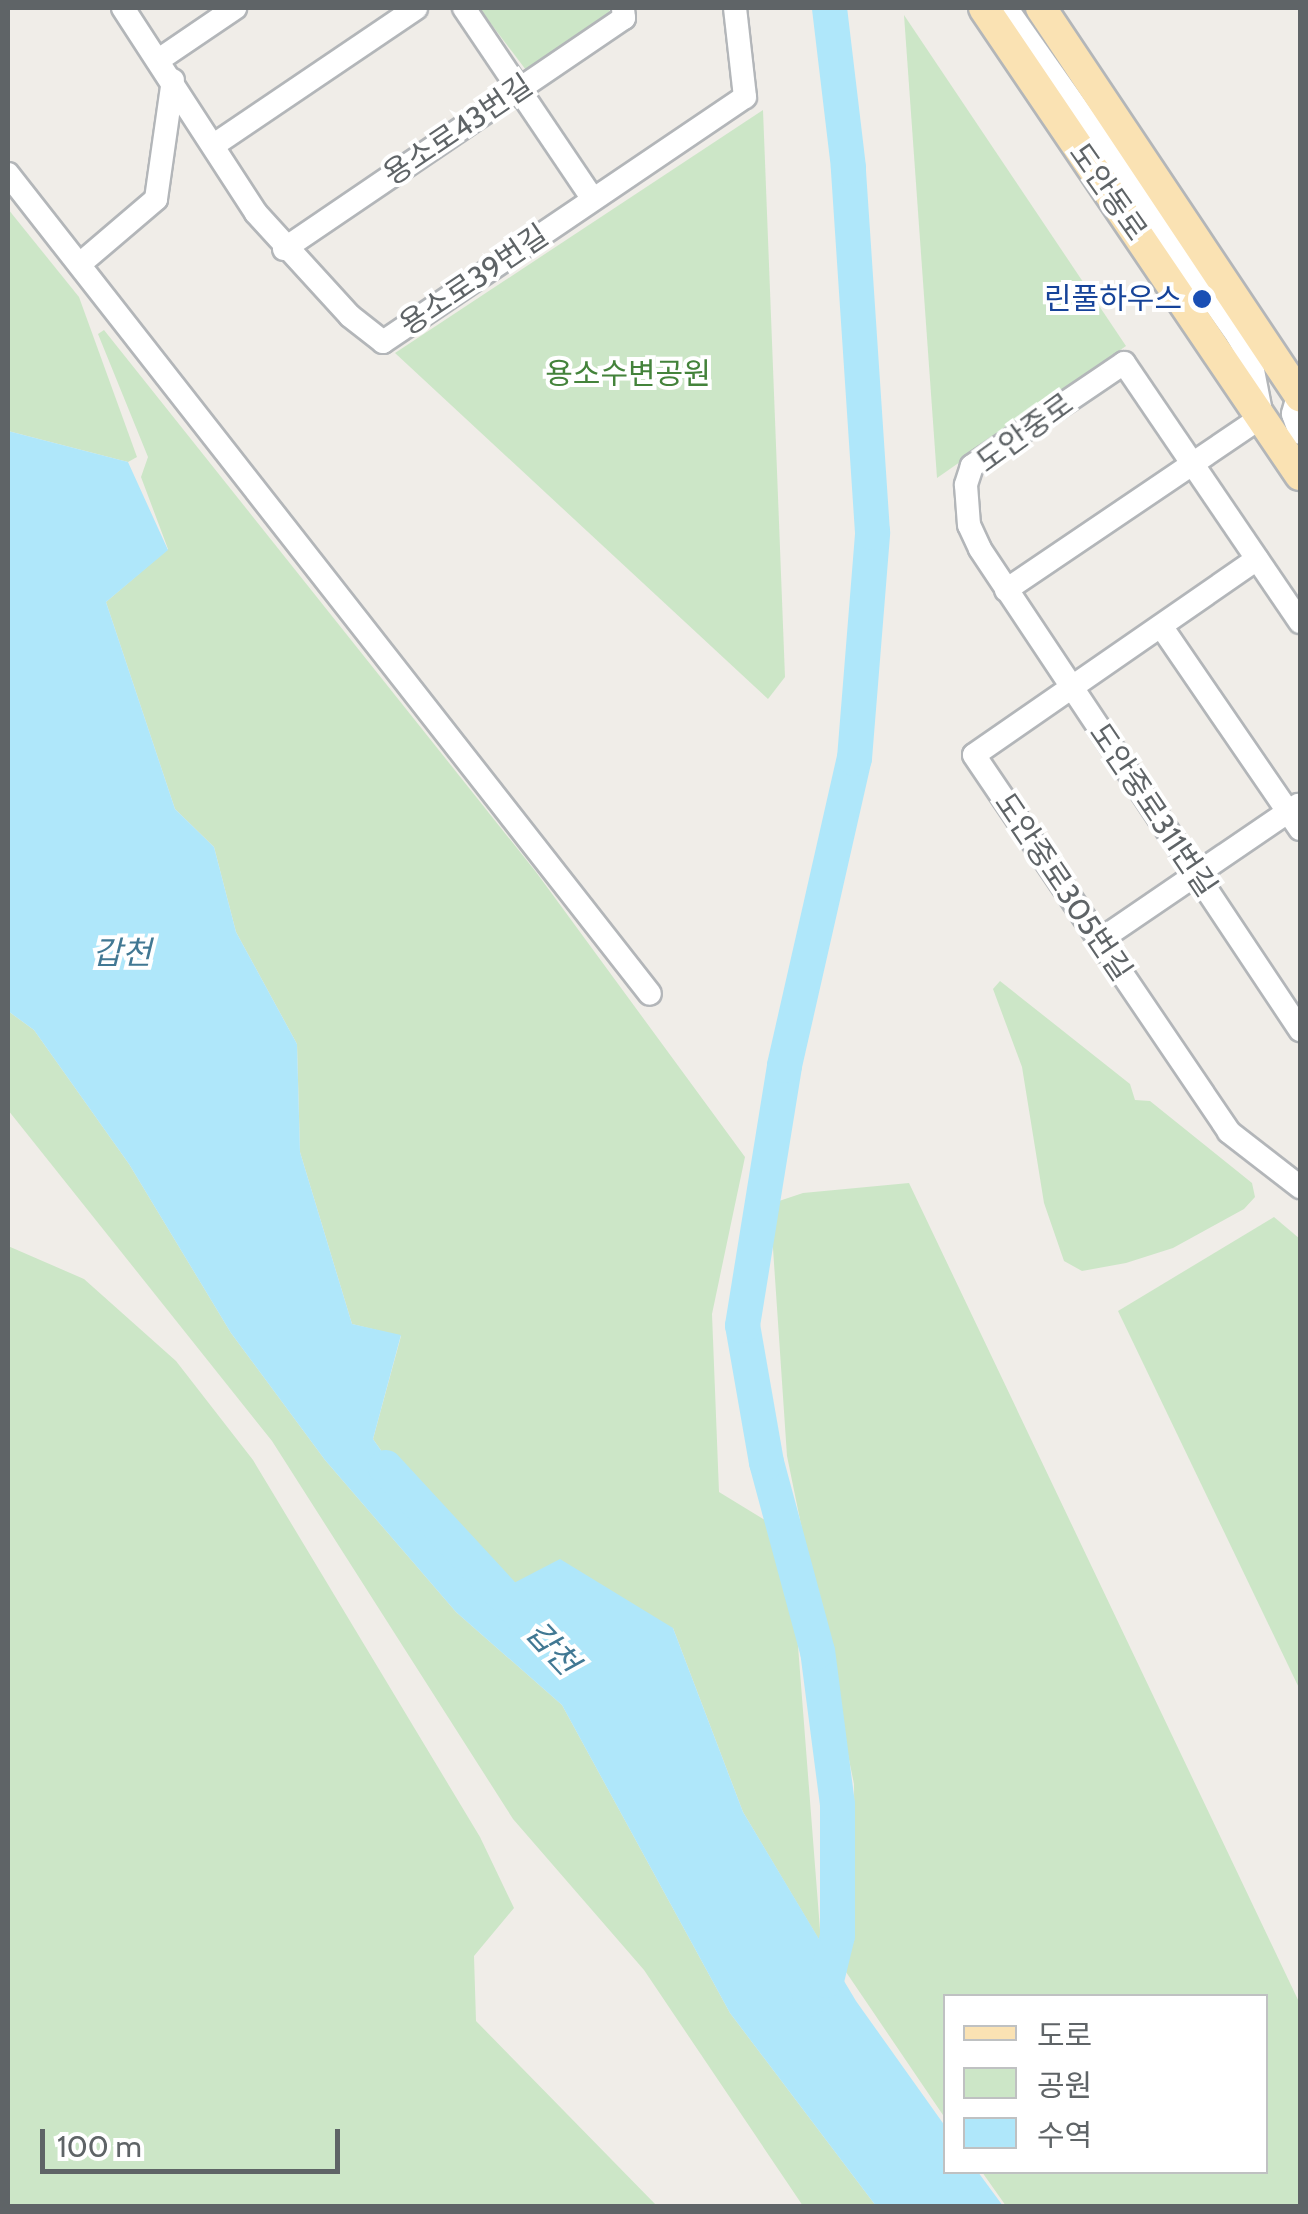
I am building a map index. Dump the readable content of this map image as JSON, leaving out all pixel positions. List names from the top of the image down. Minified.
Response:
{"streets":{"main road":["도안동로"],"street":["용소로43번길","용소로39번길","도안중로","도안중로311번길","도안중로305번길"]},"crossings":[["용소로43번길","용소로39번길"],["도안중로","도안중로311번길"],["도안중로311번길","도안중로305번길"]],"water":["갑천"],"parks":["용소수변공원"],"places":["린풀하우스"],"legend":["도로","공원","수역"],"scale_bar":"100 m"}
